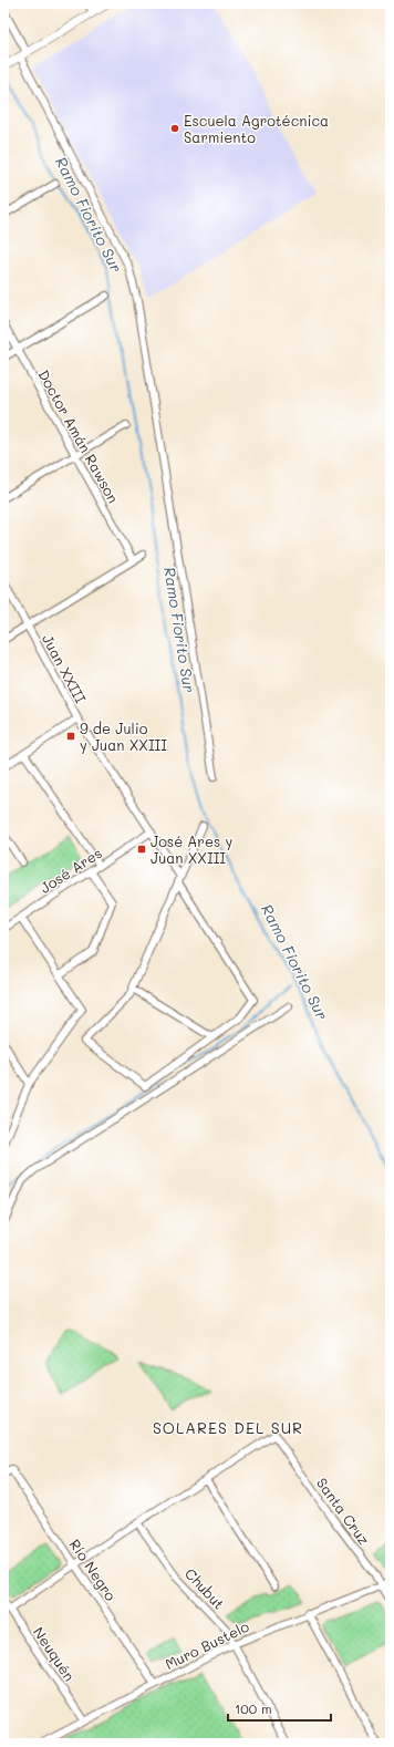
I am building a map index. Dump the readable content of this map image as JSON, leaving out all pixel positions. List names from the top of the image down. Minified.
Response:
{"streets":{"street":["Doctor Amán Rawson","Juan XXIII","José Ares","Santa Cruz","Río Negro","Chubut","Muro Bustelo","Neuquén"]},"crossings":[["Juan XXIII","José Ares"],["Santa Cruz","Muro Bustelo"],["Río Negro","Muro Bustelo"],["Chubut","Muro Bustelo"],["Muro Bustelo","Neuquén"]],"districts":["SOLARES DEL SUR"],"water":["Ramo Fiorito Sur"],"places":{"other":["Escuela Agrotécnica Sarmiento"],"transit":["9 de Julio y Juan XXIII","José Ares y Juan XXIII"]},"scale_bar":"100 m"}
